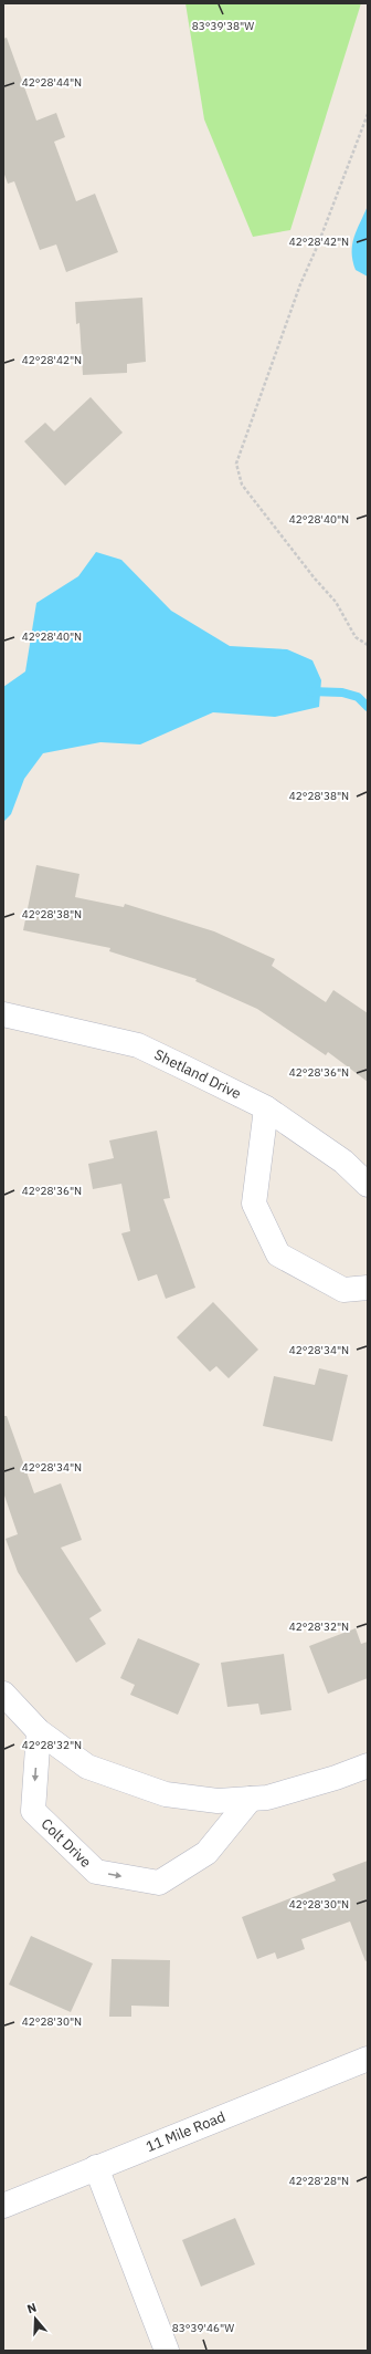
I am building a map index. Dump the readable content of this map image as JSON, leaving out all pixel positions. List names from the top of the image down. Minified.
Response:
{"streets":{"street":["Shetland Drive","Colt Drive","11 Mile Road"]},"north":"top","coordinates":["83°39'38\"W","42°28'44\"N","42°28'42\"N","42°28'40\"N","42°28'38\"N","42°28'36\"N","42°28'34\"N","42°28'32\"N","42°28'30\"N","42°28'28\"N","83°39'46\"W"]}
